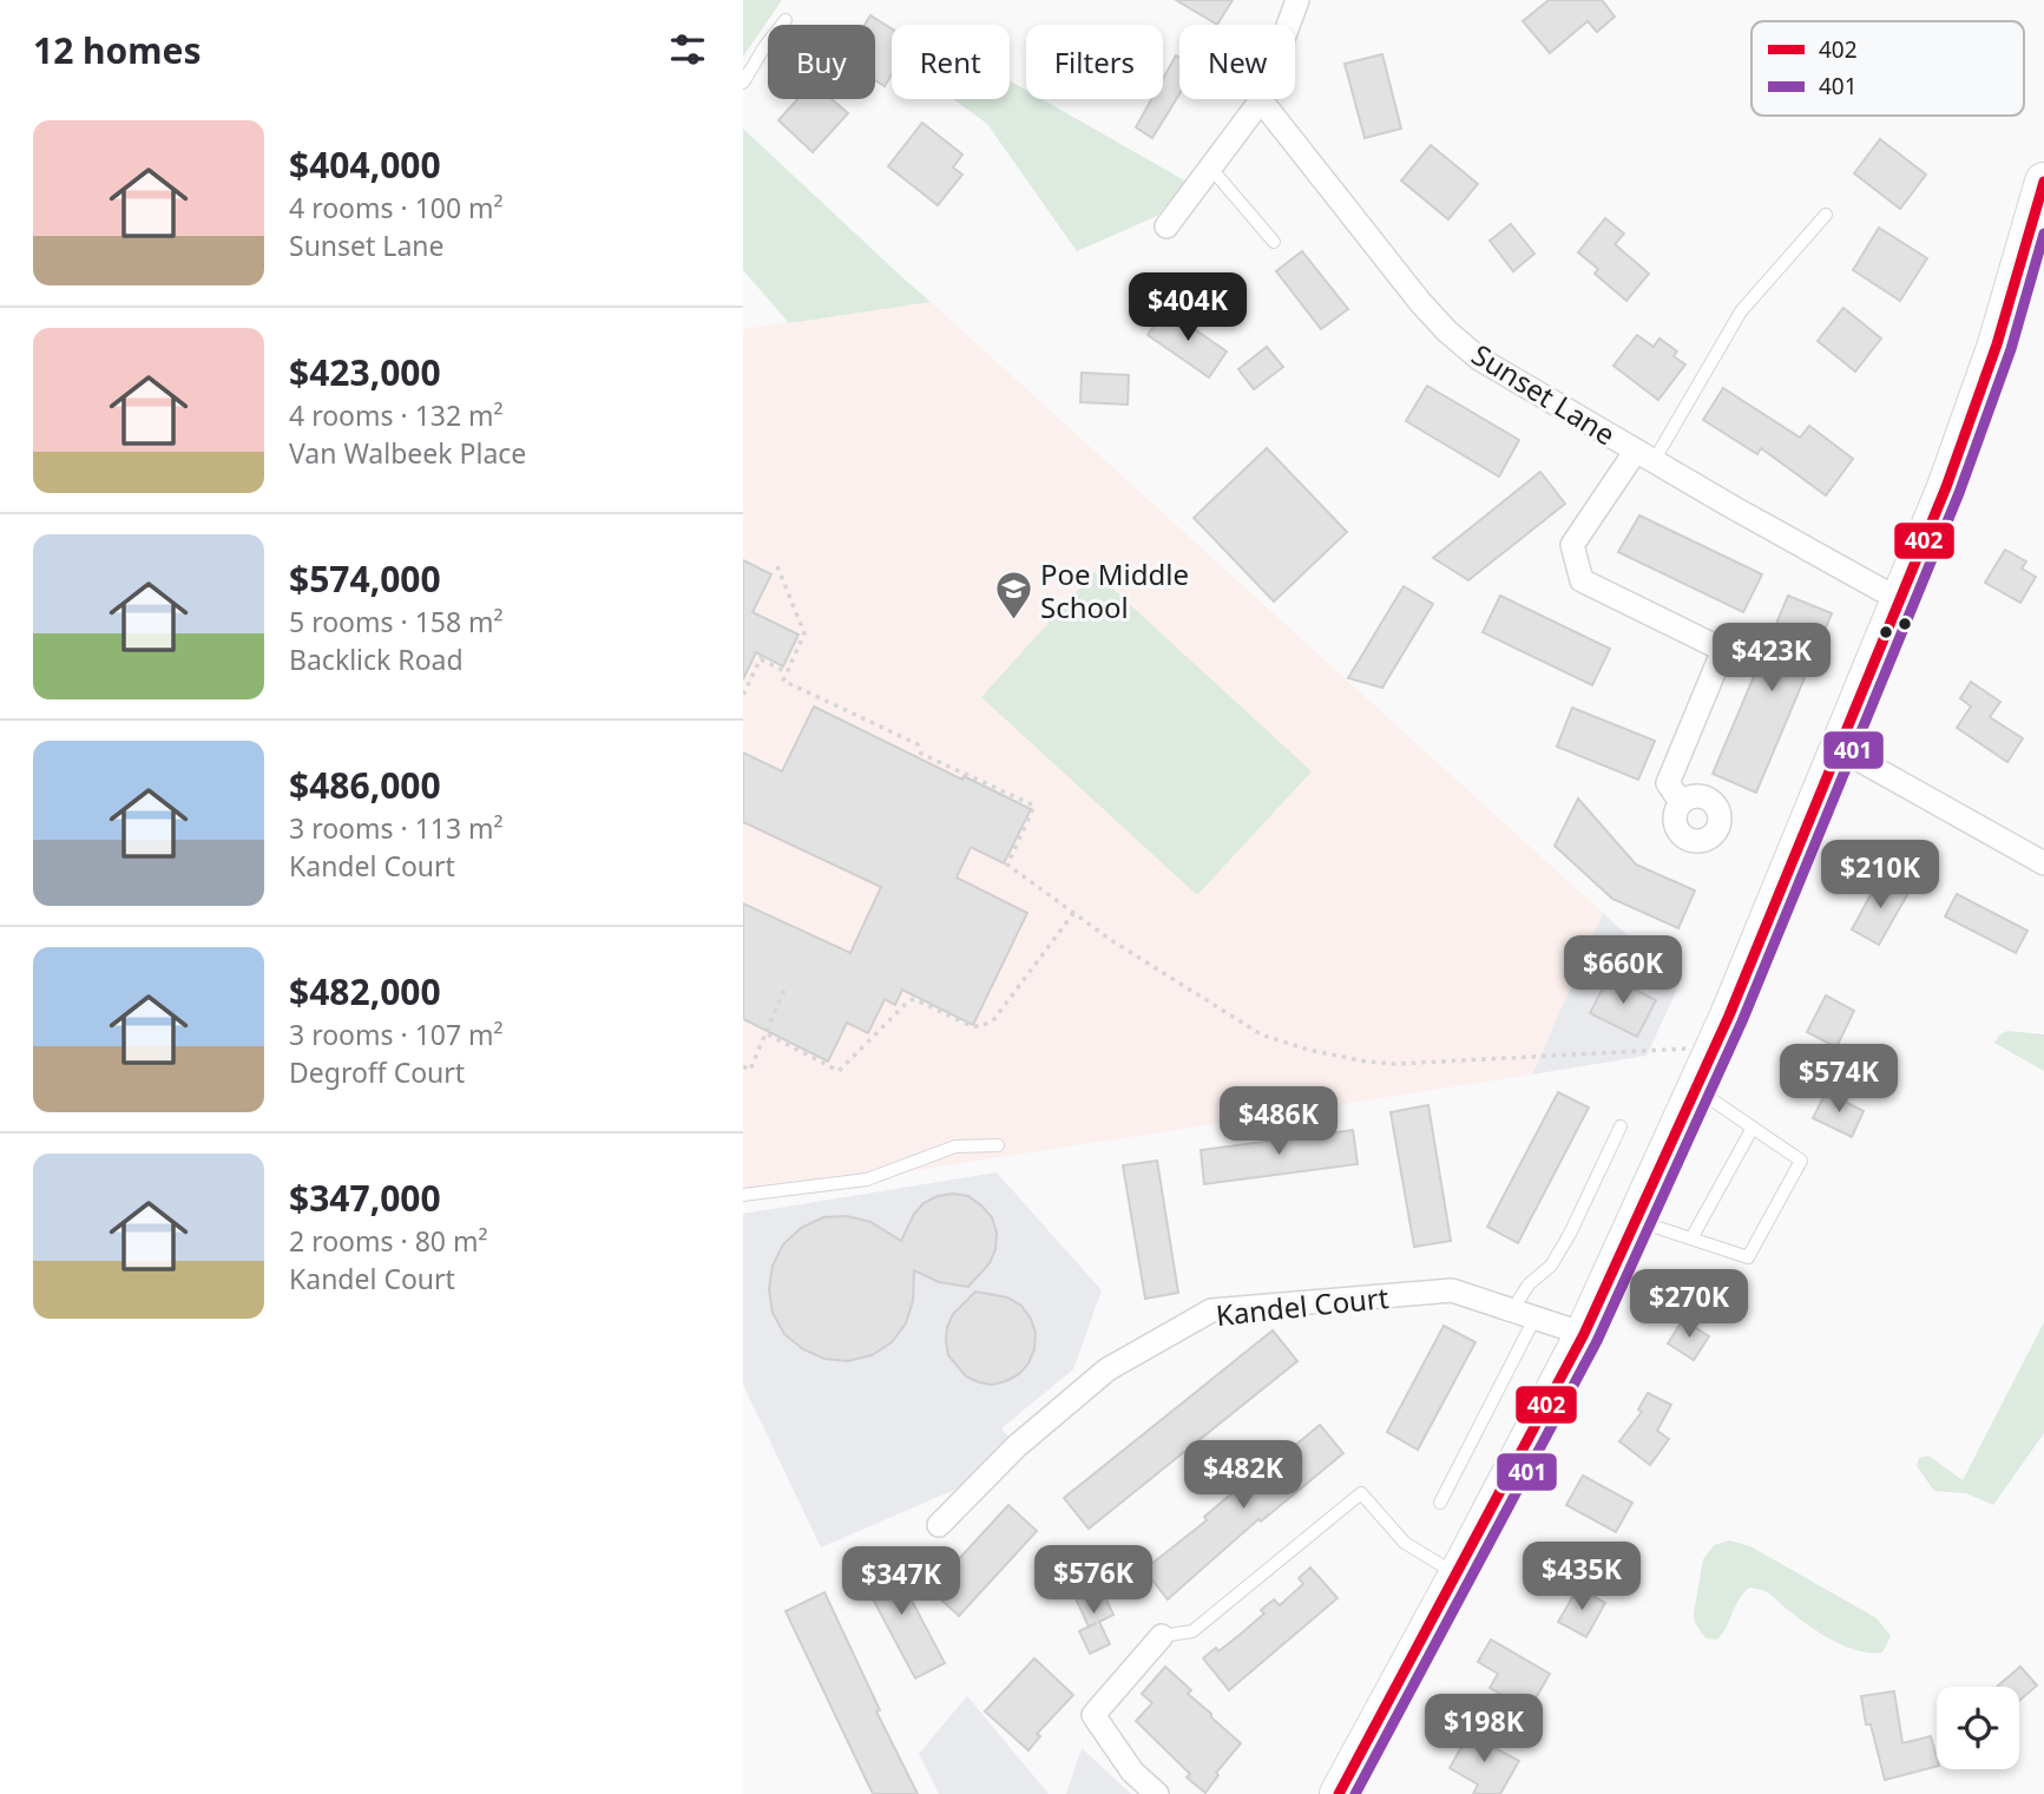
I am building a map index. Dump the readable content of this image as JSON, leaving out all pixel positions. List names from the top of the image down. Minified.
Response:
{"streets":{"street":["Sunset Lane","Kandel Court"]},"places":{"school or university":["Poe Middle School"]},"lines":["transit line 402","transit line 401"],"legend":["402","401"],"page":{"heading":"12 homes","chip":["Buy","Rent","Filters","New"],"list":[{"name":"$404,000","note":"4 rooms · 100 m² · Sunset Lane"},{"name":"$423,000","note":"4 rooms · 132 m² · Van Walbeek Place"},{"name":"$574,000","note":"5 rooms · 158 m² · Backlick Road"},{"name":"$486,000","note":"3 rooms · 113 m² · Kandel Court"},{"name":"$482,000","note":"3 rooms · 107 m² · Degroff Court"},{"name":"$347,000","note":"2 rooms · 80 m² · Kandel Court"}],"price":["$404K","$423K","$210K","$660K","$574K","$486K","$270K","$482K","$435K","$576K","$347K","$198K"]}}
